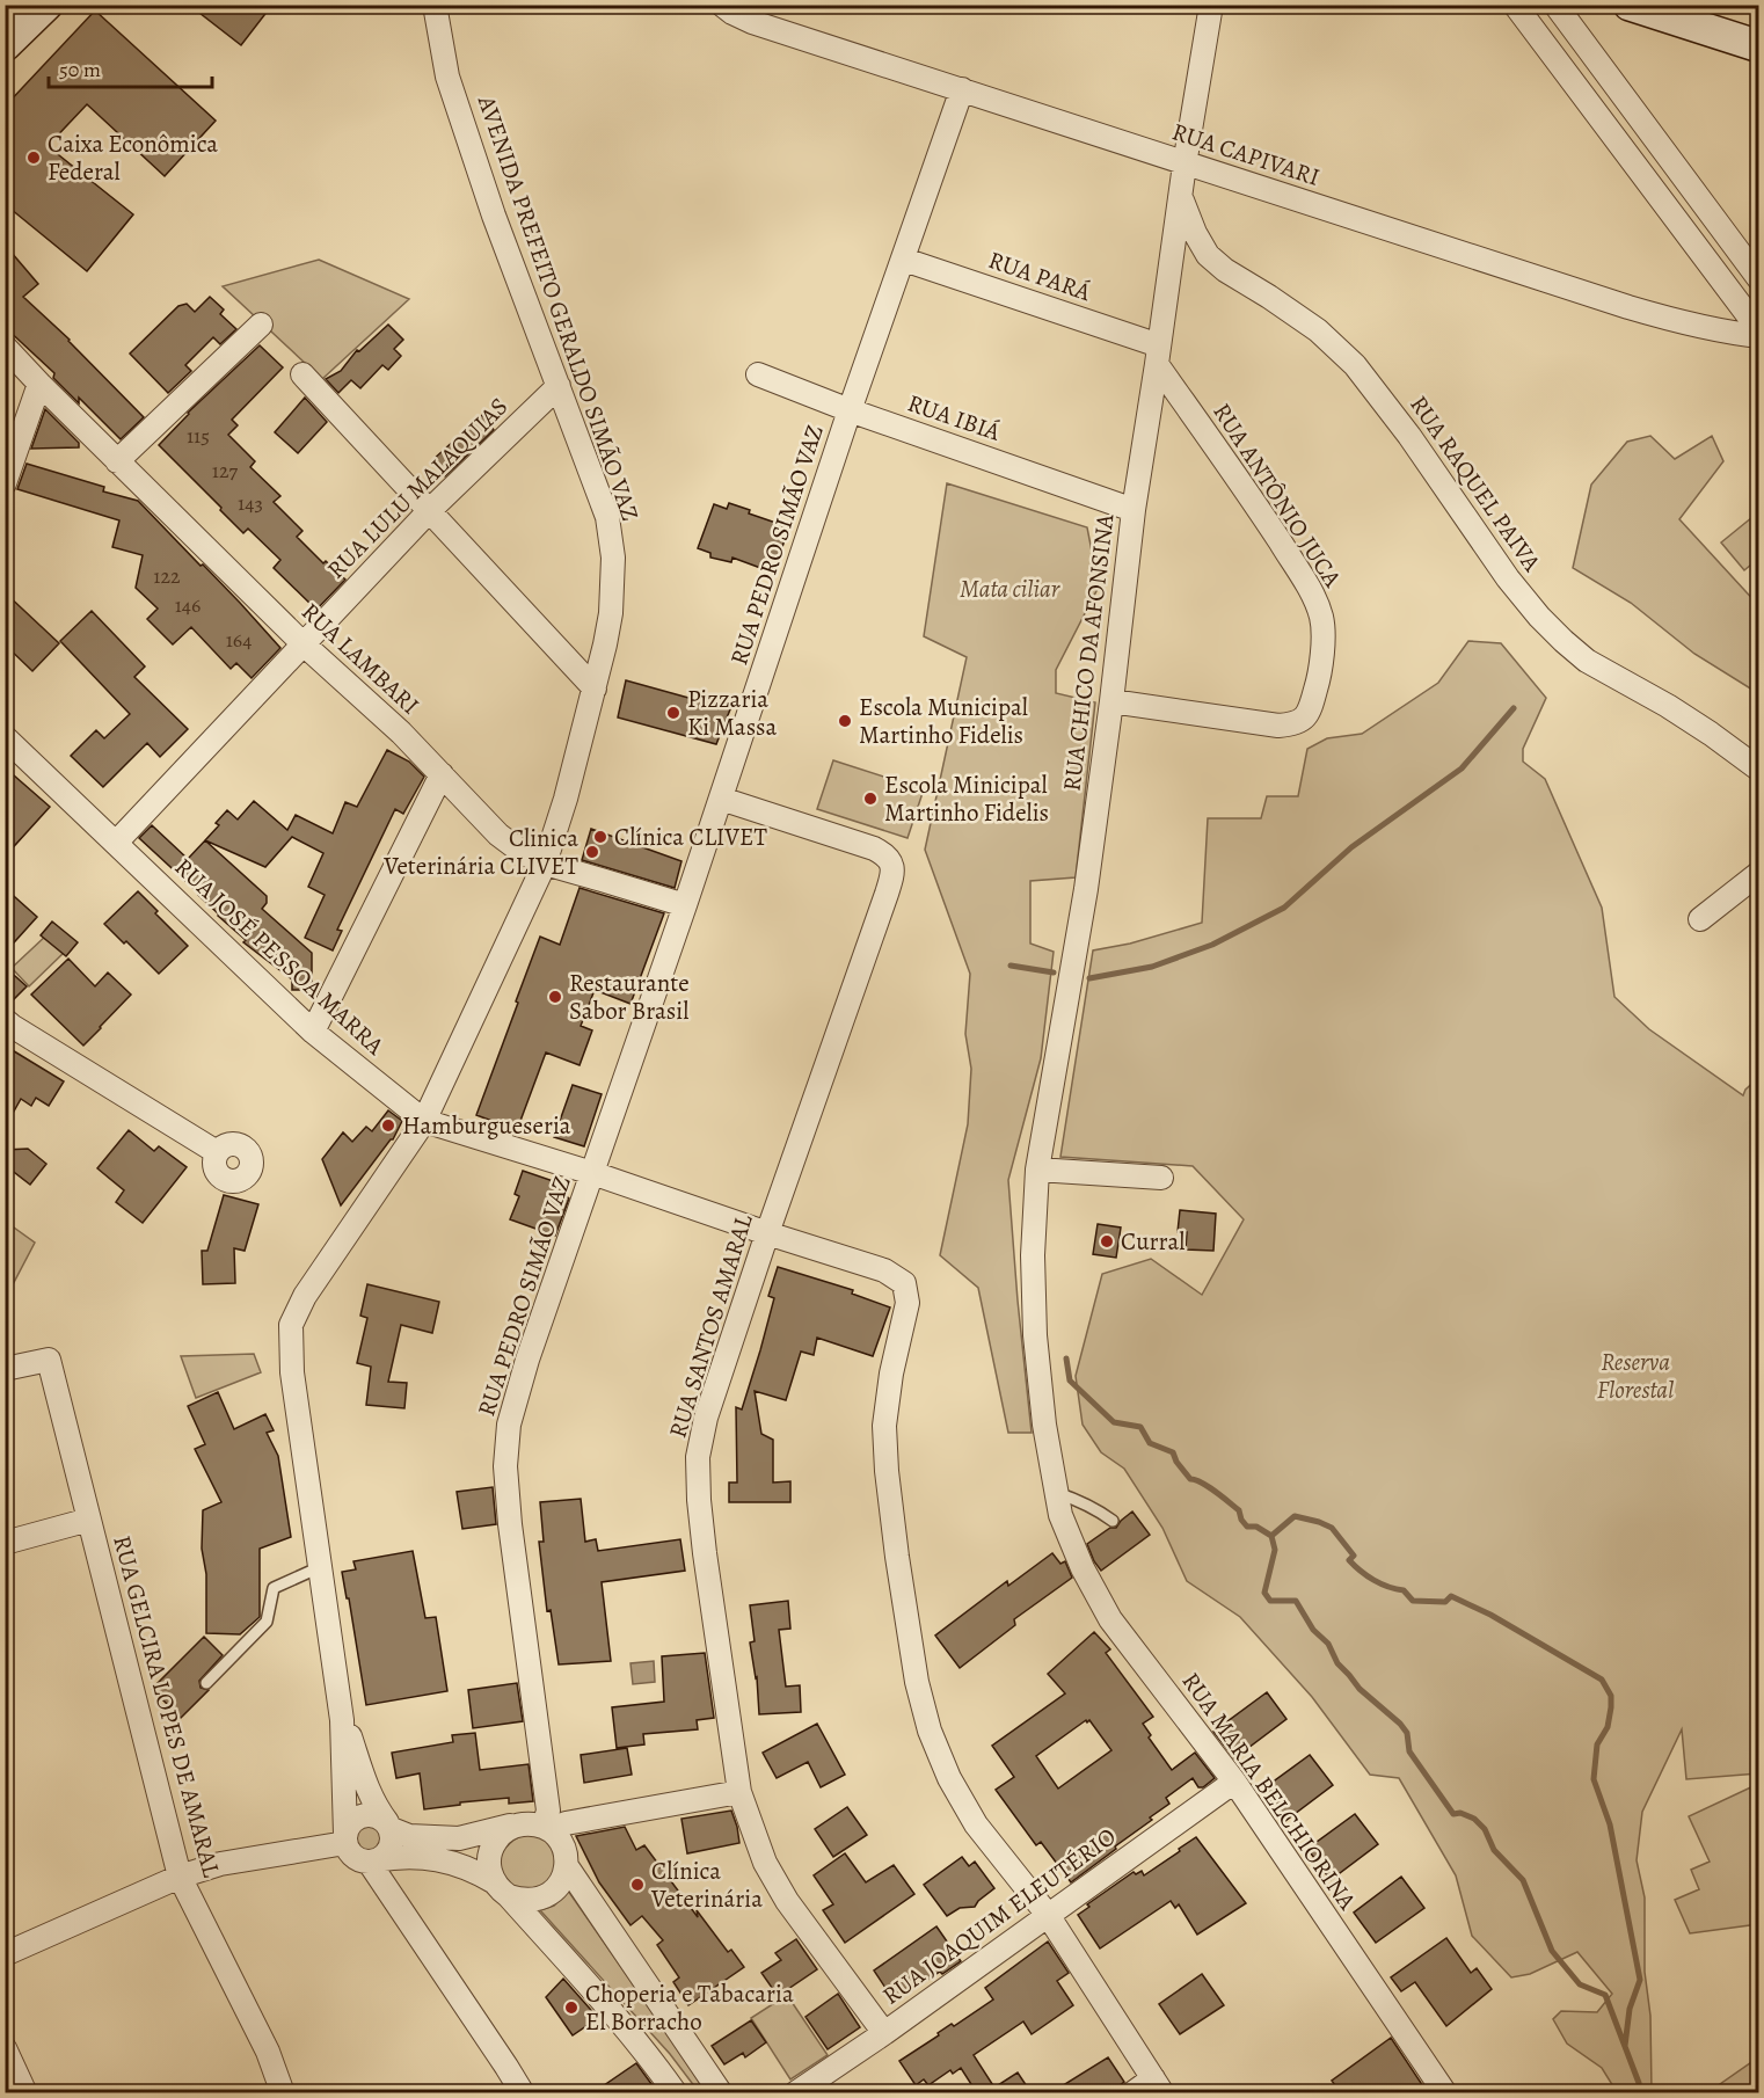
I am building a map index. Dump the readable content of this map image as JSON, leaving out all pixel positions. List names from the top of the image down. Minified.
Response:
{"streets":{"street":["RUA CAPIVARI","RUA PARÁ","AVENIDA PREFEITO GERALDO SIMÃO VAZ","RUA IBIÁ","RUA RAQUEL PAIVA","RUA LULU MALAQUIAS","RUA ANTÔNIO JUCA","RUA PEDRO SIMÃO VAZ","RUA CHICO DA AFONSINA","RUA LAMBARI","RUA JOSÉ PESSOA MARRA","RUA SANTOS AMARAL","RUA GELCIRA LOPES DE AMARAL","RUA MARIA BELCHIORINA","RUA JOAQUIM ELEUTÉRIO"]},"crossings":[["RUA CAPIVARI","RUA PEDRO SIMÃO VAZ"],["RUA CAPIVARI","RUA CHICO DA AFONSINA"],["RUA PARÁ","RUA ANTÔNIO JUCA"],["RUA PARÁ","RUA PEDRO SIMÃO VAZ"],["RUA PARÁ","RUA CHICO DA AFONSINA"],["AVENIDA PREFEITO GERALDO SIMÃO VAZ","RUA LULU MALAQUIAS"],["AVENIDA PREFEITO GERALDO SIMÃO VAZ","RUA LAMBARI"],["AVENIDA PREFEITO GERALDO SIMÃO VAZ","RUA JOSÉ PESSOA MARRA"],["RUA IBIÁ","RUA PEDRO SIMÃO VAZ"],["RUA IBIÁ","RUA CHICO DA AFONSINA"],["RUA RAQUEL PAIVA","RUA CHICO DA AFONSINA"],["RUA LULU MALAQUIAS","RUA LAMBARI"],["RUA LULU MALAQUIAS","RUA JOSÉ PESSOA MARRA"],["RUA ANTÔNIO JUCA","RUA CHICO DA AFONSINA"],["RUA PEDRO SIMÃO VAZ","RUA LAMBARI"],["RUA PEDRO SIMÃO VAZ","RUA JOSÉ PESSOA MARRA"],["RUA PEDRO SIMÃO VAZ","RUA SANTOS AMARAL"],["RUA CHICO DA AFONSINA","RUA MARIA BELCHIORINA"],["RUA JOSÉ PESSOA MARRA","RUA SANTOS AMARAL"],["RUA JOSÉ PESSOA MARRA","RUA JOAQUIM ELEUTÉRIO"],["RUA SANTOS AMARAL","RUA JOAQUIM ELEUTÉRIO"],["RUA MARIA BELCHIORINA","RUA JOAQUIM ELEUTÉRIO"]],"parks":["Mata ciliar","Reserva Florestal"],"places":["Caixa Econômica Federal","Pizzaria Ki Massa","Escola Municipal Martinho Fidelis","Escola Minicipal Martinho Fidelis","Clínica CLIVET","Clinica Veterinária CLIVET","Restaurante Sabor Brasil","Hamburgueseria","Curral","Clínica Veterinária","Choperia e Tabacaria El Borracho"],"house_numbers":["115","127","143","122","146","164"],"scale_bar":"50 m"}
